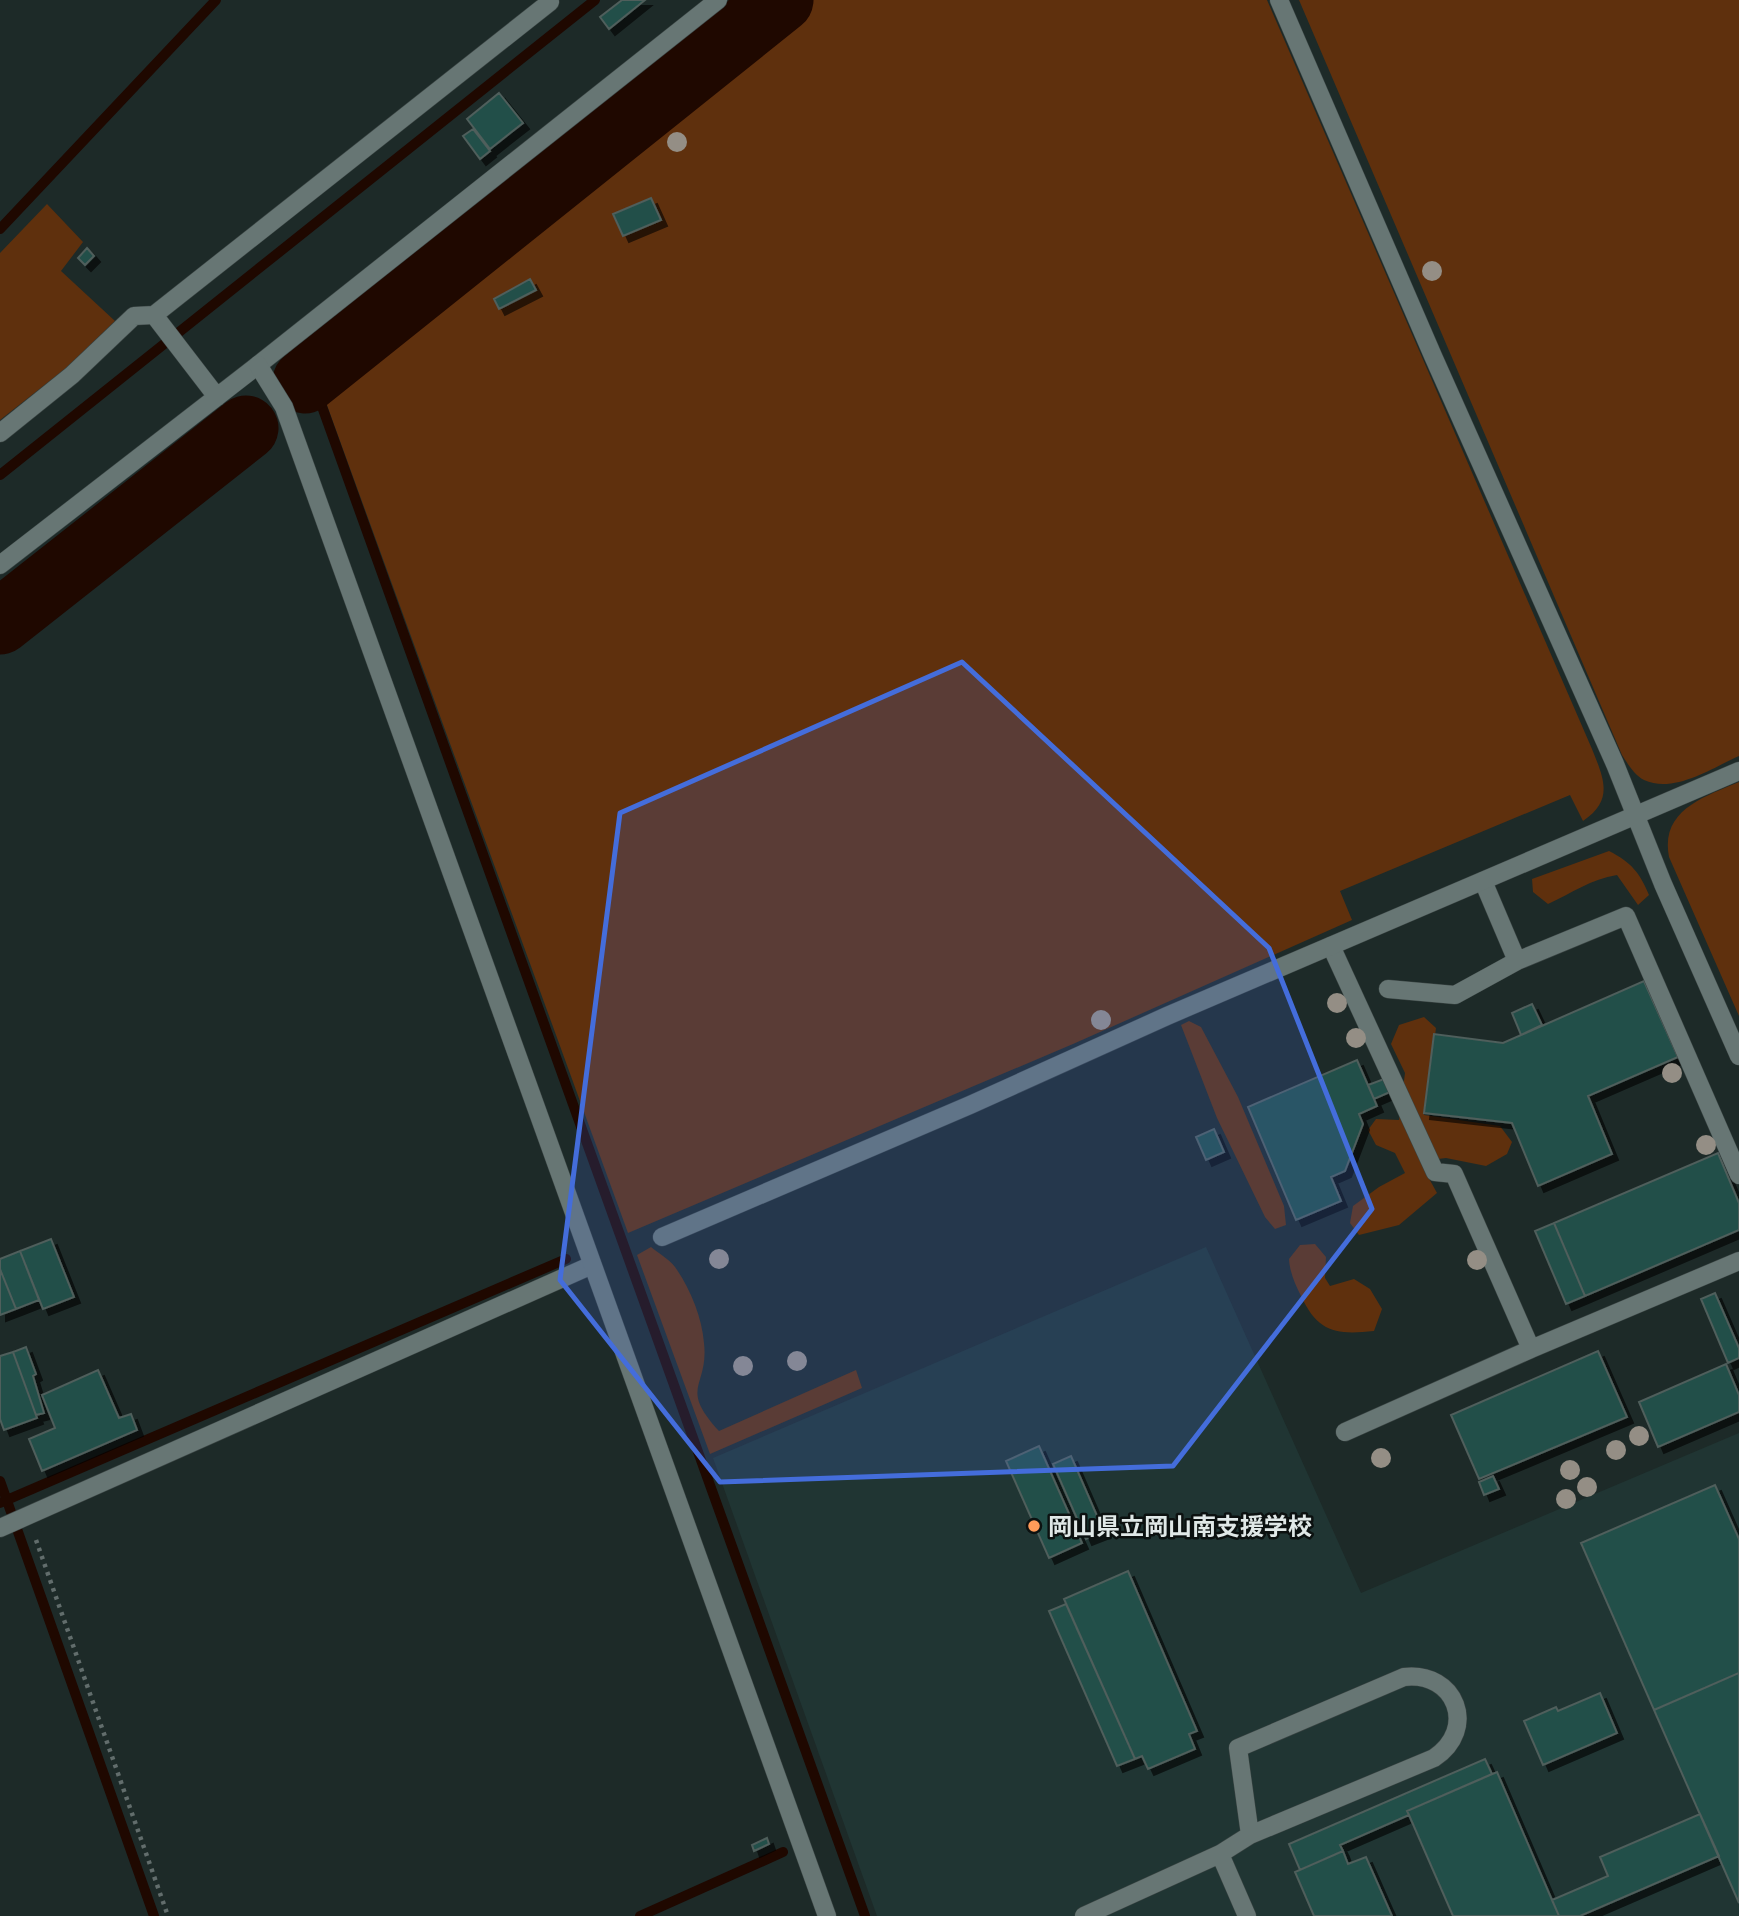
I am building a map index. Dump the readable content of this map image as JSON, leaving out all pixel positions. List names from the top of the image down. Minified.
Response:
{"places":["岡山県立岡山南支援学校"]}
